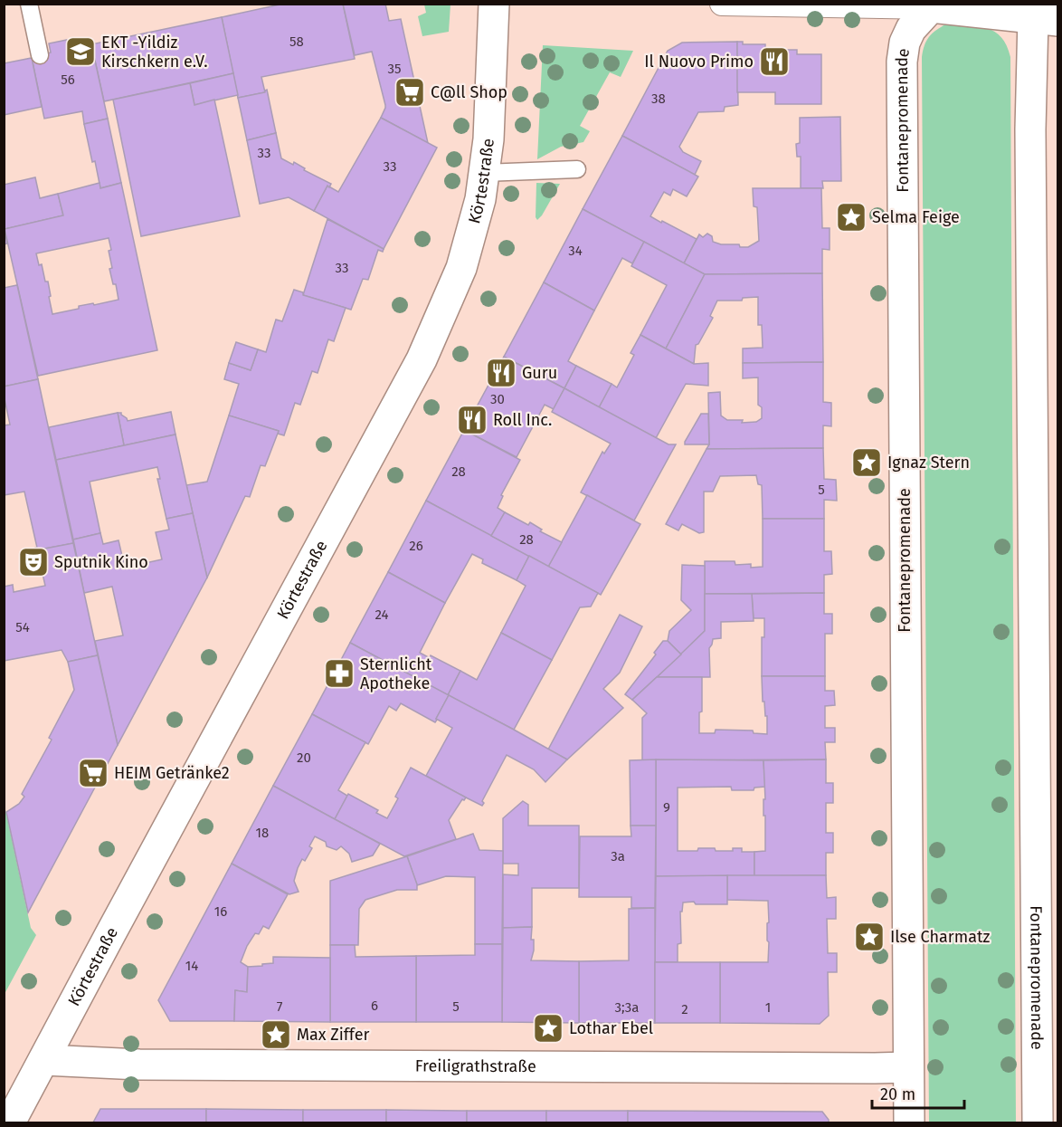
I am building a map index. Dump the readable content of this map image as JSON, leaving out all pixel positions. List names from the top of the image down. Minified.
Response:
{"streets":{"street":["Fontanepromenade","Körtestraße","Freiligrathstraße"]},"crossings":[["Fontanepromenade","Freiligrathstraße"],["Körtestraße","Freiligrathstraße"]],"places":{"school or university":["EKT -Yildiz Kirschkern e.V."],"restaurant":["Il Nuovo Primo","Guru","Roll Inc."],"supermarket":["C@ll Shop","HEIM Getränke2"],"place":["Selma Feige","Ignaz Stern","Ilse Charmatz","Lothar Ebel","Max Ziffer"],"theatre":["Sputnik Kino"],"pharmacy":["Sternlicht Apotheke"]},"house_numbers":["58","35","56","38","33","33","34","33","30","28","5","28","26","24","54","20","9","18","3a","16","14","6","7","5","3;3a","1","2"],"scale_bar":"20 m"}
